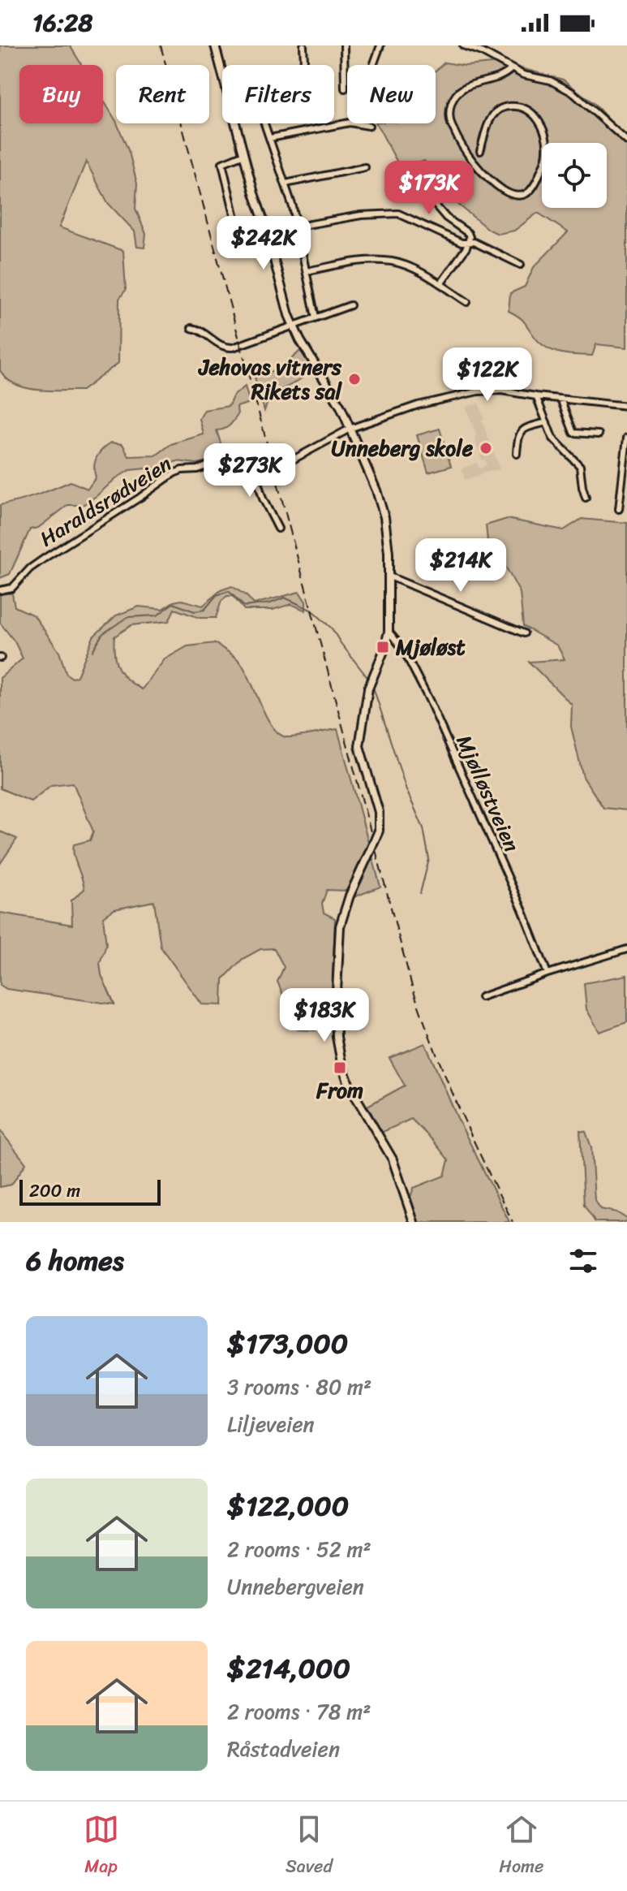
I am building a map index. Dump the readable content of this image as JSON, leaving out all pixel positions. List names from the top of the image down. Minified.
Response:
{"streets":{"street":["Haraldsrødveien","Mjølløstveien"]},"places":{"other":["Jehovas vitners Rikets sal","Unneberg skole"],"transit":["Mjøløst","From"]},"scale_bar":"200 m","page":{"status":"16:28","chip":["Buy","Rent","Filters","New"],"price":["$173K","$242K","$122K","$273K","$214K","$183K"],"scale":"200 m","heading":"6 homes","list":[{"name":"$173,000","note":"3 rooms · 80 m² · Liljeveien"},{"name":"$122,000","note":"2 rooms · 52 m² · Unnebergveien"},{"name":"$214,000","note":"2 rooms · 78 m² · Råstadveien"}],"tabs":["Map","Saved","Home"]}}
